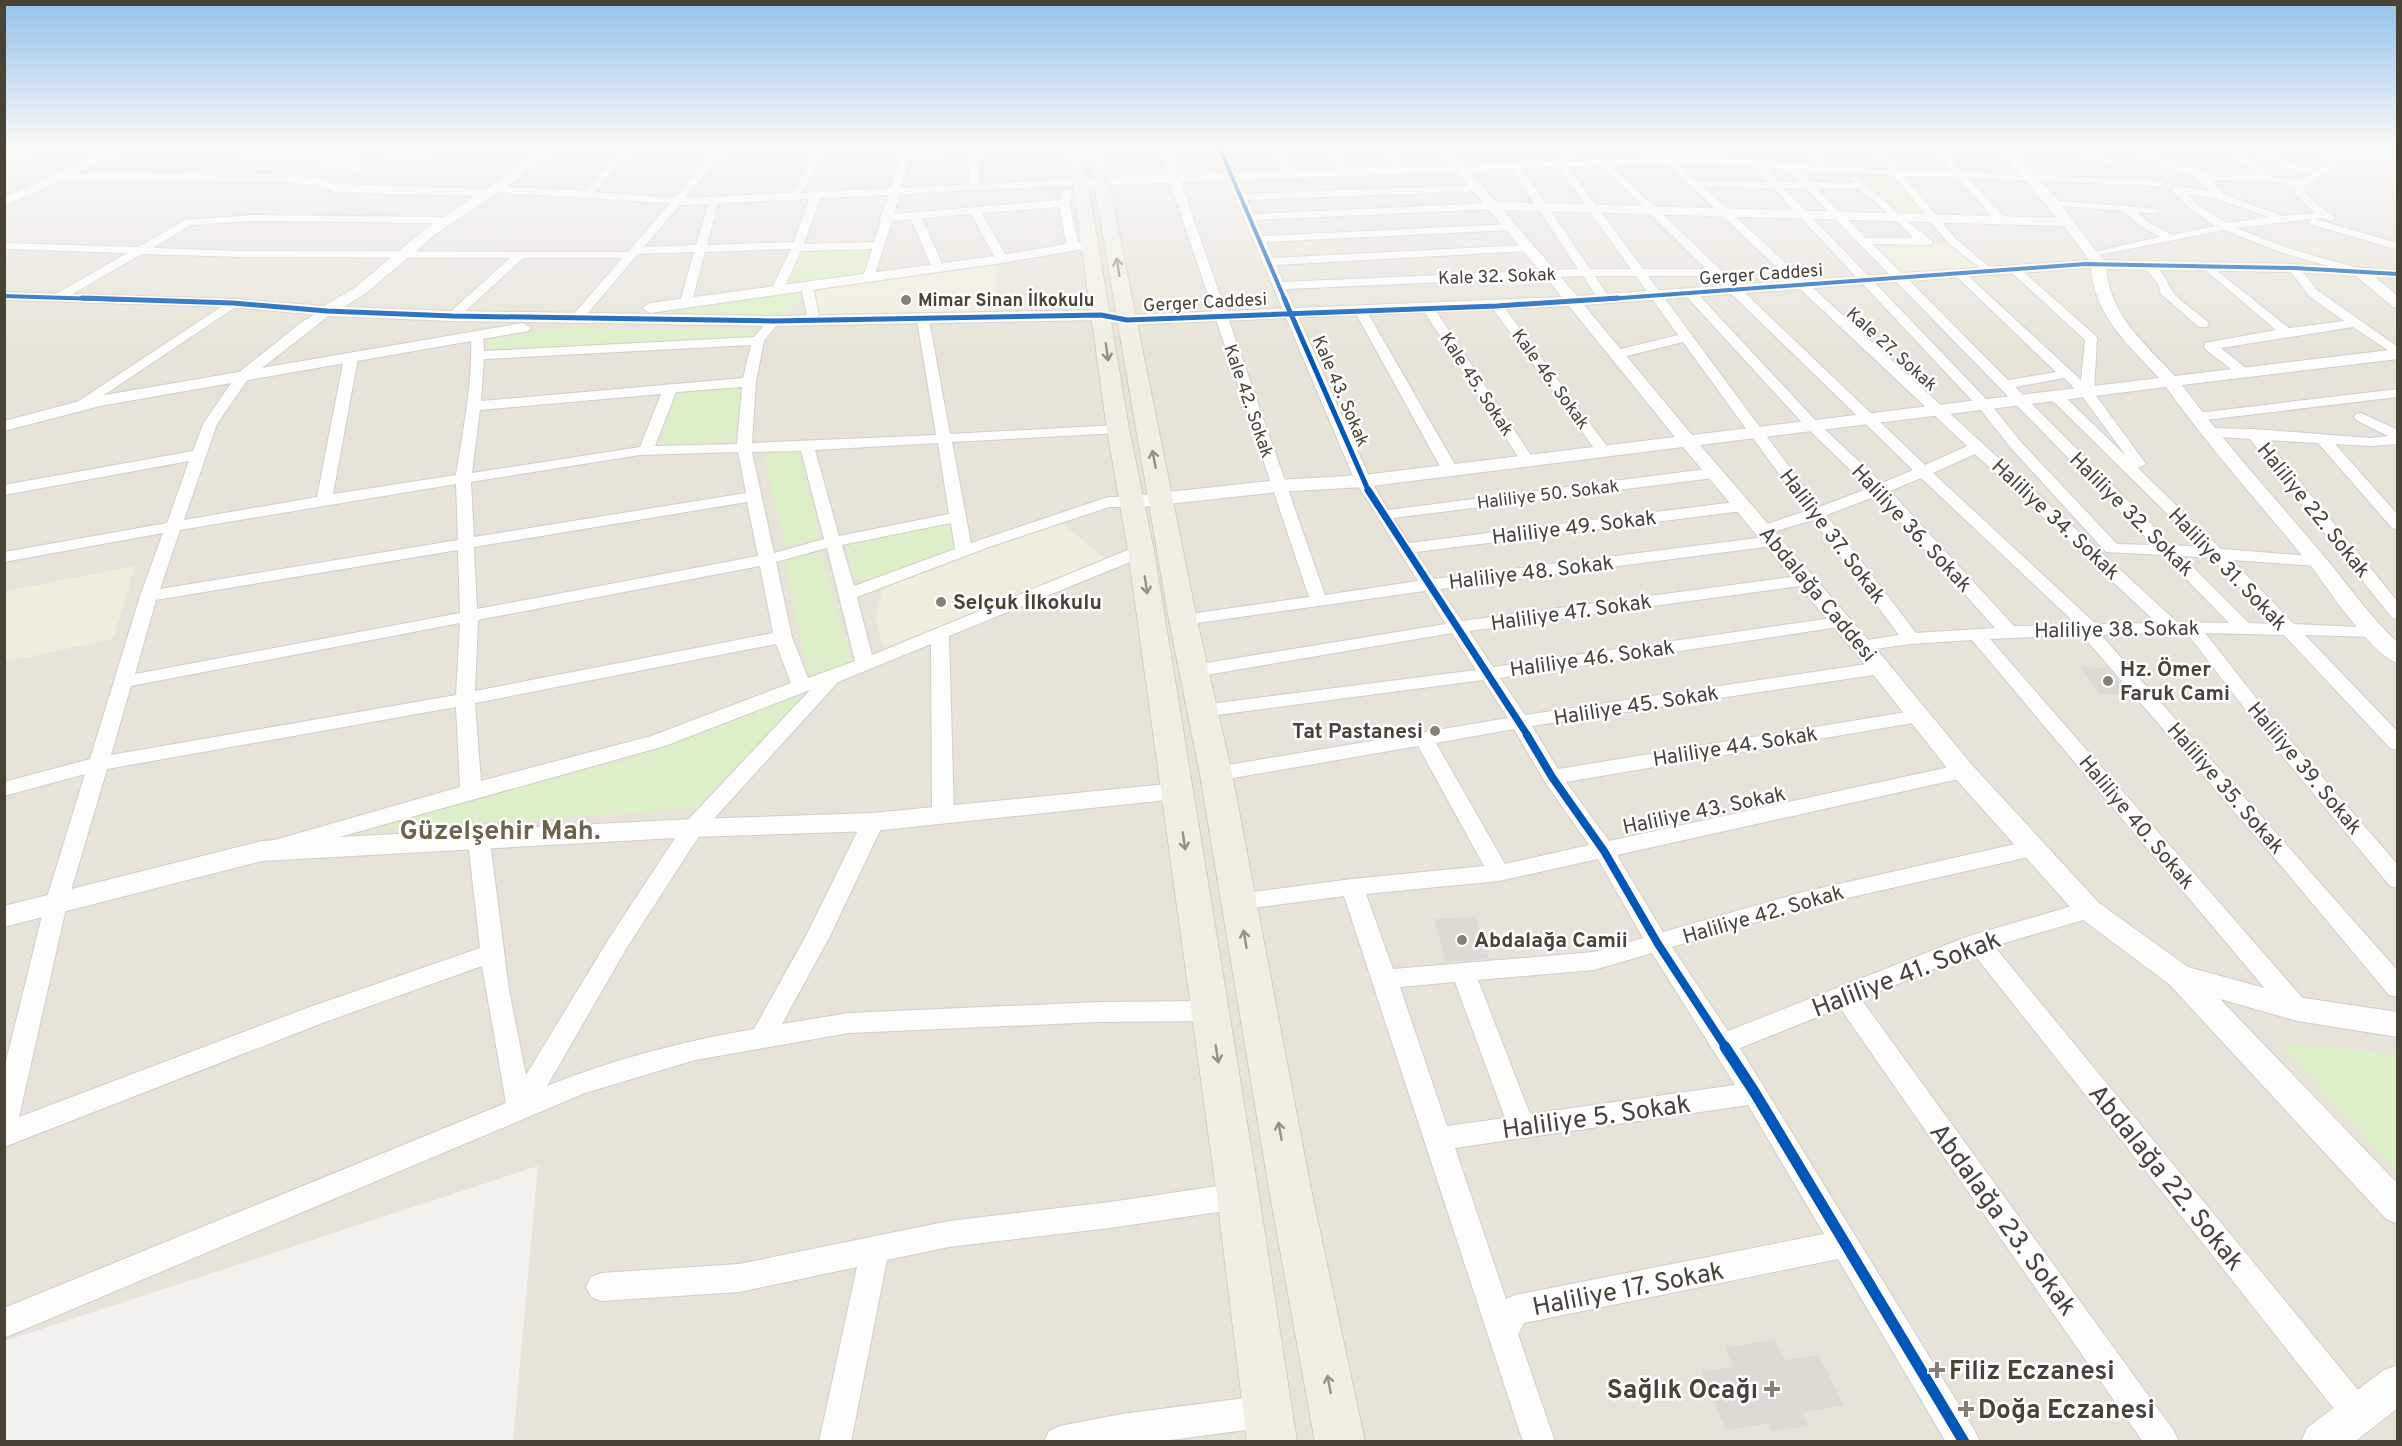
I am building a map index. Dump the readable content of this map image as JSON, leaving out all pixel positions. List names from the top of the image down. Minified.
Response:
{"streets":{"street":["Gerger Caddesi","Kale 32. Sokak","Kale 27. Sokak","Kale 46. Sokak","Kale 45. Sokak","Kale 43. Sokak","Kale 42. Sokak","Haliliye 50. Sokak","Haliliye 22. Sokak","Haliliye 32. Sokak","Haliliye 34. Sokak","Haliliye 49. Sokak","Haliliye 36. Sokak","Haliliye 37. Sokak","Haliliye 31. Sokak","Haliliye 48. Sokak","Abdalağa Caddesi","Haliliye 47. Sokak","Haliliye 38. Sokak","Haliliye 46. Sokak","Haliliye 45. Sokak","Haliliye 44. Sokak","Haliliye 39. Sokak","Haliliye 35. Sokak","Haliliye 43. Sokak","Haliliye 40. Sokak","Haliliye 42. Sokak","Haliliye 41. Sokak","Haliliye 5. Sokak","Abdalağa 22. Sokak","Abdalağa 23. Sokak","Haliliye 17. Sokak"]},"crossings":[["Gerger Caddesi","Kale 27. Sokak"],["Gerger Caddesi","Kale 46. Sokak"],["Gerger Caddesi","Kale 45. Sokak"],["Gerger Caddesi","Kale 43. Sokak"],["Gerger Caddesi","Kale 42. Sokak"],["Gerger Caddesi","Haliliye 32. Sokak"],["Gerger Caddesi","Haliliye 36. Sokak"],["Gerger Caddesi","Haliliye 37. Sokak"],["Gerger Caddesi","Abdalağa Caddesi"],["Gerger Caddesi","Haliliye 35. Sokak"],["Kale 32. Sokak","Kale 43. Sokak"],["Kale 32. Sokak","Haliliye 37. Sokak"],["Kale 32. Sokak","Abdalağa Caddesi"],["Kale 32. Sokak","Haliliye 35. Sokak"],["Kale 27. Sokak","Haliliye 34. Sokak"],["Kale 43. Sokak","Haliliye 50. Sokak"],["Kale 43. Sokak","Haliliye 49. Sokak"],["Kale 43. Sokak","Haliliye 48. Sokak"],["Kale 43. Sokak","Haliliye 47. Sokak"],["Kale 43. Sokak","Haliliye 46. Sokak"],["Kale 43. Sokak","Haliliye 45. Sokak"],["Kale 43. Sokak","Haliliye 44. Sokak"],["Kale 43. Sokak","Haliliye 43. Sokak"],["Kale 43. Sokak","Haliliye 42. Sokak"],["Kale 43. Sokak","Haliliye 41. Sokak"],["Kale 43. Sokak","Haliliye 5. Sokak"],["Kale 43. Sokak","Haliliye 17. Sokak"],["Kale 42. Sokak","Haliliye 48. Sokak"],["Haliliye 50. Sokak","Abdalağa Caddesi"],["Haliliye 32. Sokak","Haliliye 38. Sokak"],["Haliliye 34. Sokak","Haliliye 48. Sokak"],["Haliliye 34. Sokak","Haliliye 38. Sokak"],["Haliliye 34. Sokak","Haliliye 39. Sokak"],["Haliliye 49. Sokak","Abdalağa Caddesi"],["Haliliye 36. Sokak","Haliliye 48. Sokak"],["Haliliye 36. Sokak","Haliliye 38. Sokak"],["Haliliye 37. Sokak","Haliliye 48. Sokak"],["Haliliye 37. Sokak","Haliliye 38. Sokak"],["Haliliye 31. Sokak","Haliliye 38. Sokak"],["Haliliye 48. Sokak","Abdalağa Caddesi"],["Haliliye 48. Sokak","Haliliye 35. Sokak"],["Abdalağa Caddesi","Haliliye 47. Sokak"],["Abdalağa Caddesi","Haliliye 38. Sokak"],["Abdalağa Caddesi","Haliliye 46. Sokak"],["Abdalağa Caddesi","Haliliye 45. Sokak"],["Abdalağa Caddesi","Haliliye 44. Sokak"],["Abdalağa Caddesi","Haliliye 43. Sokak"],["Abdalağa Caddesi","Haliliye 40. Sokak"],["Abdalağa Caddesi","Haliliye 42. Sokak"],["Abdalağa Caddesi","Haliliye 41. Sokak"],["Haliliye 38. Sokak","Haliliye 39. Sokak"],["Haliliye 38. Sokak","Haliliye 35. Sokak"],["Haliliye 38. Sokak","Haliliye 40. Sokak"],["Haliliye 41. Sokak","Abdalağa 22. Sokak"],["Haliliye 41. Sokak","Abdalağa 23. Sokak"]],"districts":["Güzelşehir Mah."],"places":{"other":["Mimar Sinan İlkokulu","Selçuk İlkokulu","Hz. Ömer Faruk Cami","Tat Pastanesi","Abdalağa Camii"],"health":["Filiz Eczanesi","Sağlık Ocağı","Doğa Eczanesi"]}}
